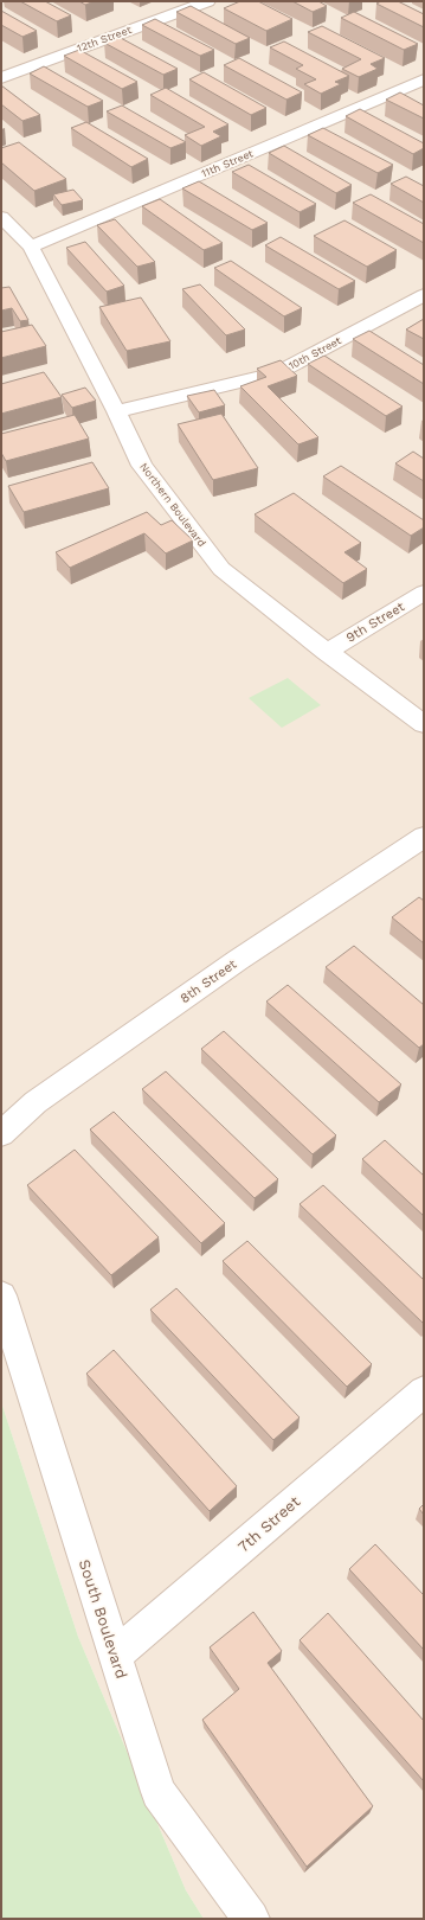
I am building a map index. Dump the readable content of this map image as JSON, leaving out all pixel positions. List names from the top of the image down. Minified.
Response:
{"streets":{"street":["12th Street","11th Street","10th Street","Northern Boulevard","9th Street","8th Street","7th Street","South Boulevard"]},"crossings":[["11th Street","Northern Boulevard"],["10th Street","Northern Boulevard"],["Northern Boulevard","9th Street"],["7th Street","South Boulevard"]]}
